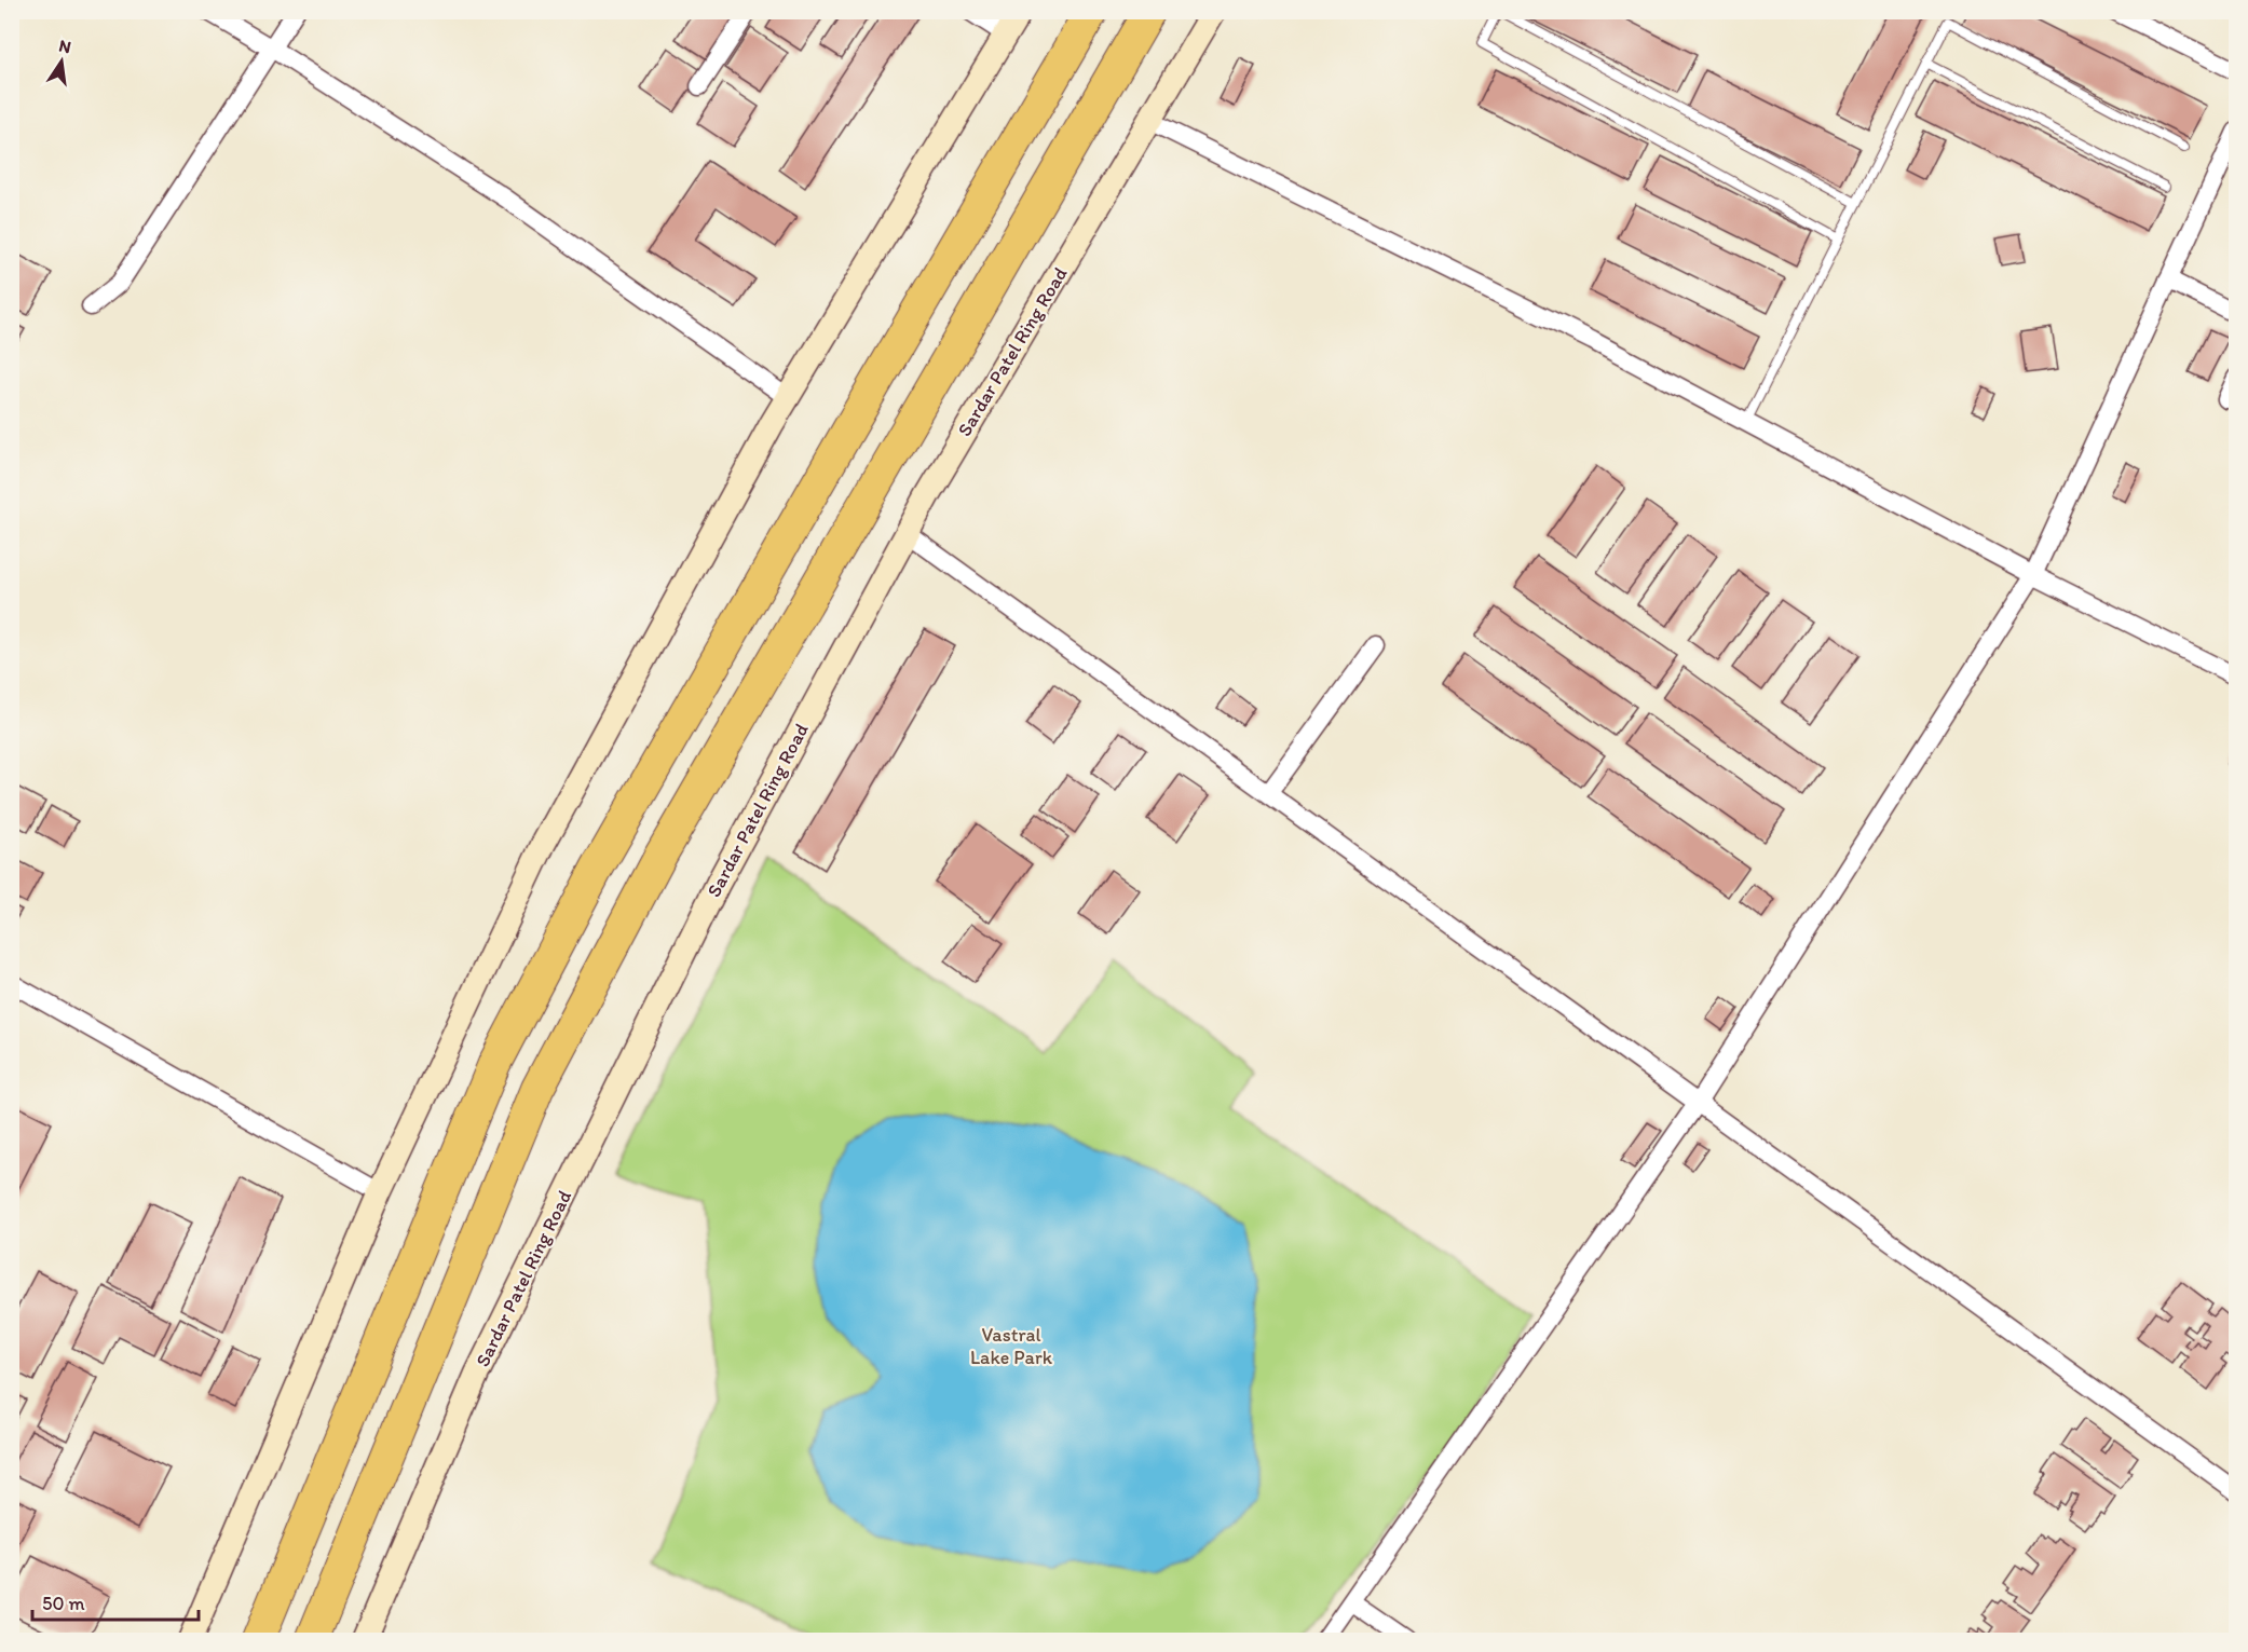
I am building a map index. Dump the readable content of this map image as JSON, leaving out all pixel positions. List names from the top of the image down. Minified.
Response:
{"streets":{"street":["Sardar Patel Ring Road"]},"parks":["Vastral Lake Park"],"scale_bar":"50 m","north":"top"}
